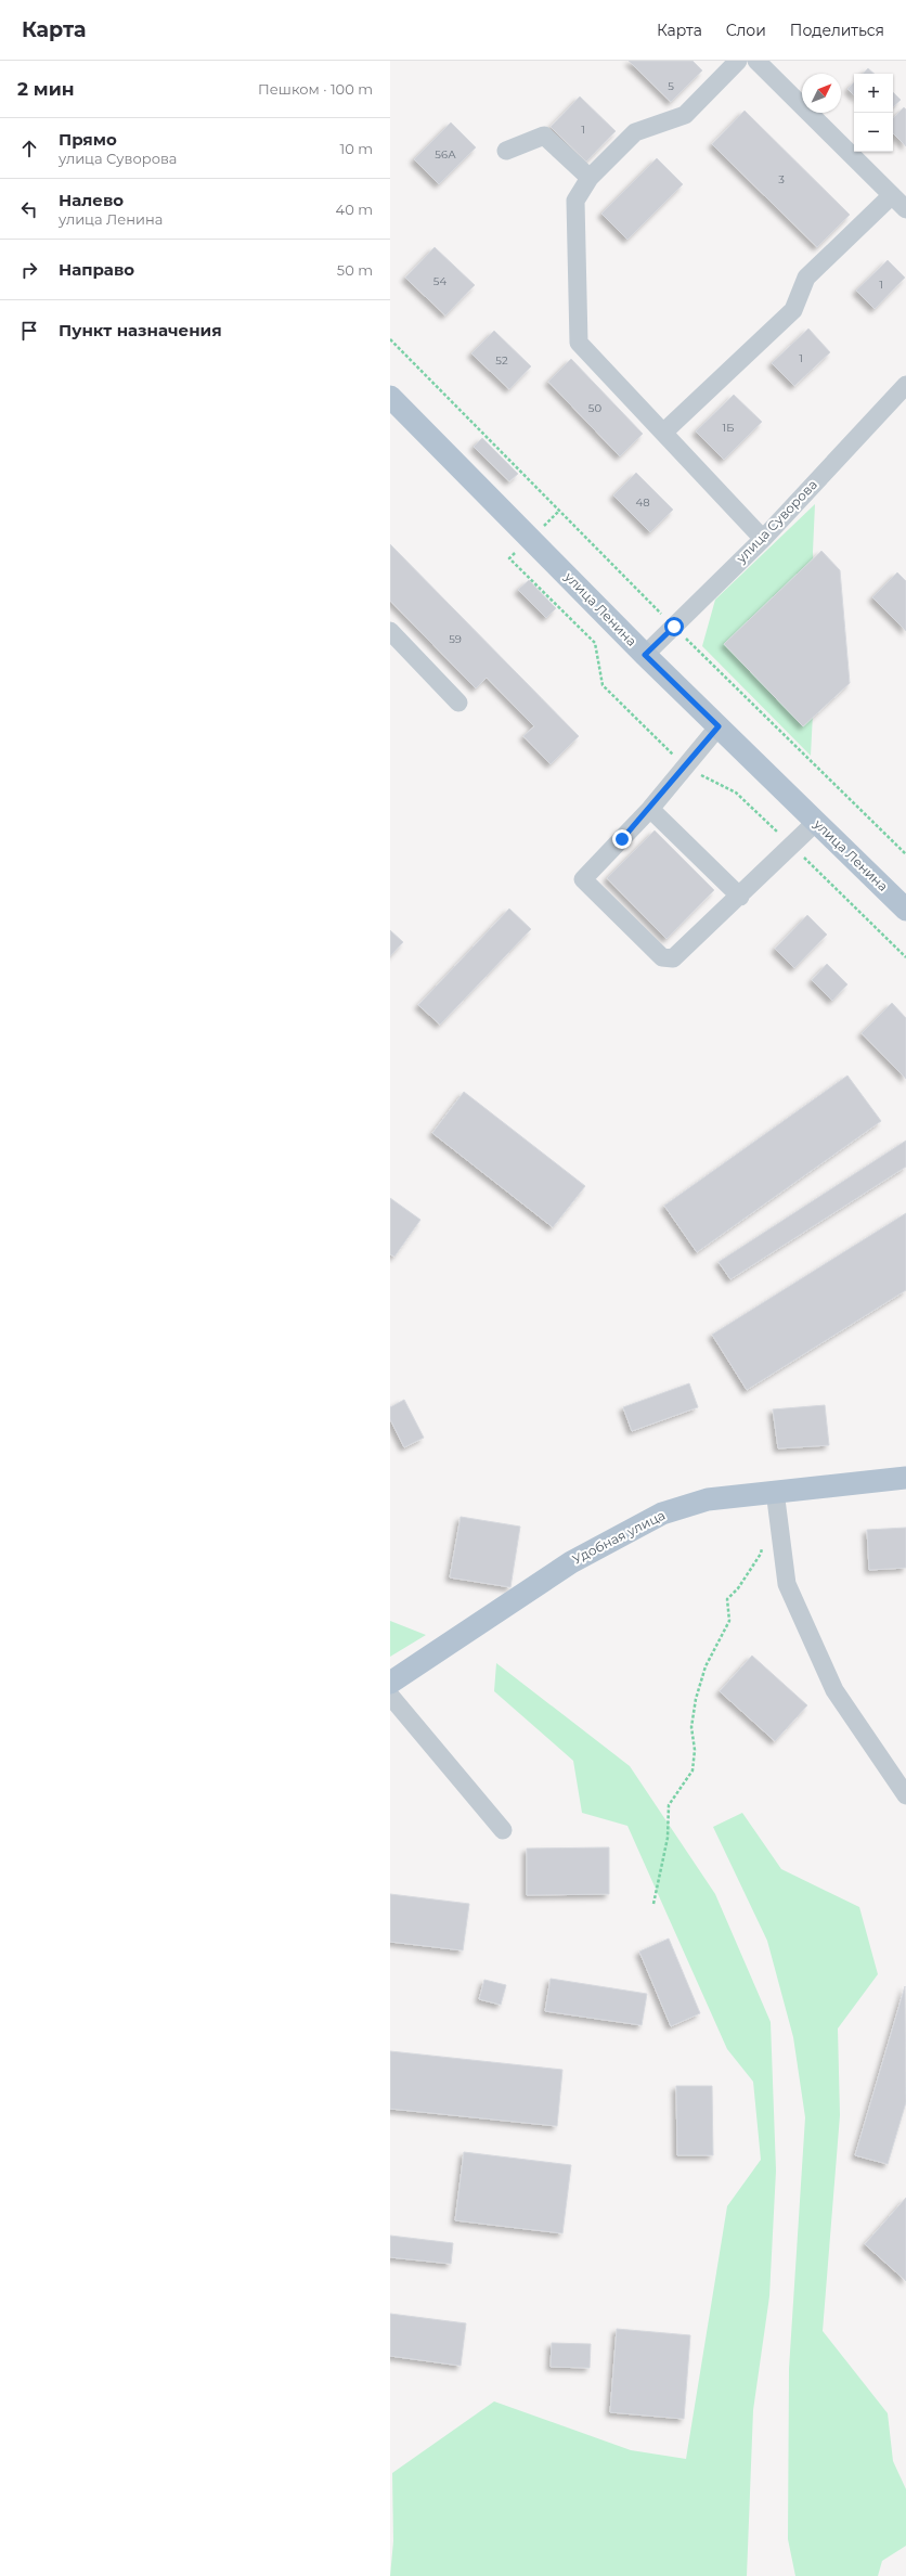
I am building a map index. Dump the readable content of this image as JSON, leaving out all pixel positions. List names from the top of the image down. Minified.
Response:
{"streets":{"main road":["улица Ленина","Удобная улица"],"street":["улица Суворова"]},"crossings":[["улица Суворова","улица Ленина"]],"house_numbers":["5","1","56А","3","54","1","1","52","50","1Б","48","59"],"north":"top right","page":{"header":"Карта","nav":["Карта","Слои","Поделиться"],"heading":["2 мин","Пешком · 100 m"],"map_buttons":["+","−"],"list":[["Прямо","улица Суворова","10 m"],["Налево","улица Ленина","40 m"],["Направо","50 m"],"Пункт назначения"]}}
